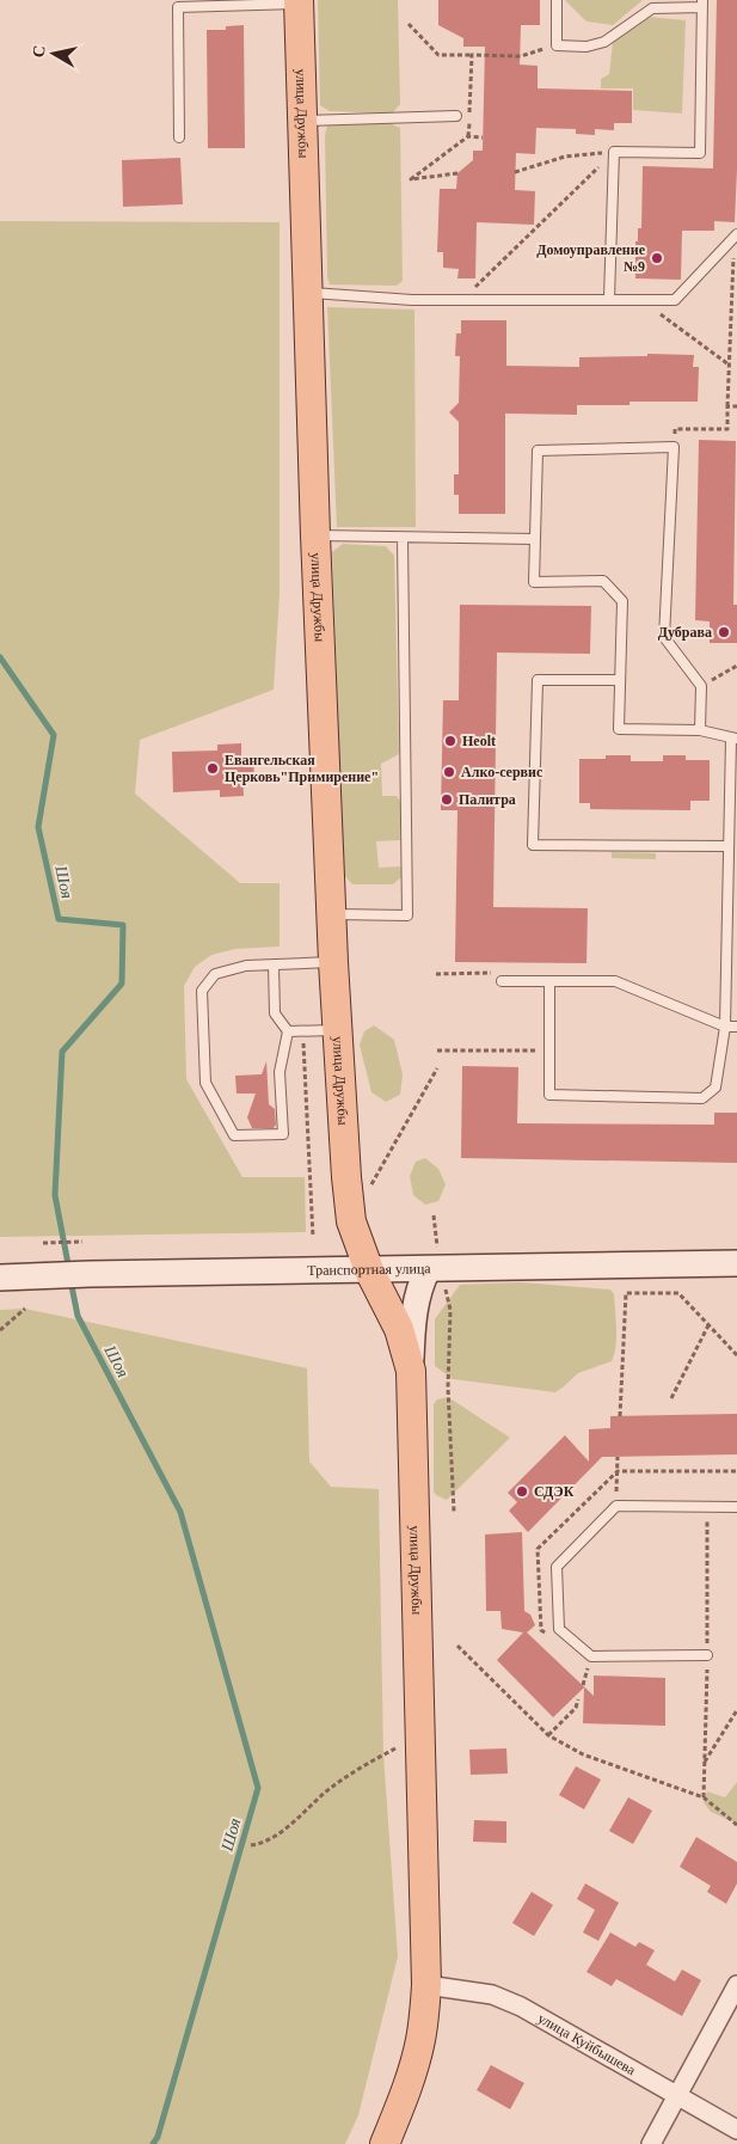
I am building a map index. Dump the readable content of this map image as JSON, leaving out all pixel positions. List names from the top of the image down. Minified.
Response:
{"streets":{"main road":["улица Дружбы","Транспортная улица"],"street":["улица Куйбышева"]},"crossings":[["улица Дружбы","Транспортная улица"],["улица Дружбы","улица Куйбышева"]],"water":["Шоя"],"places":["Домоуправление №9","Дубрава","Heolt","Евангельская Церковь\"Примирение\"","Алко-сервис","Палитра","СДЭК"],"north":"left"}
